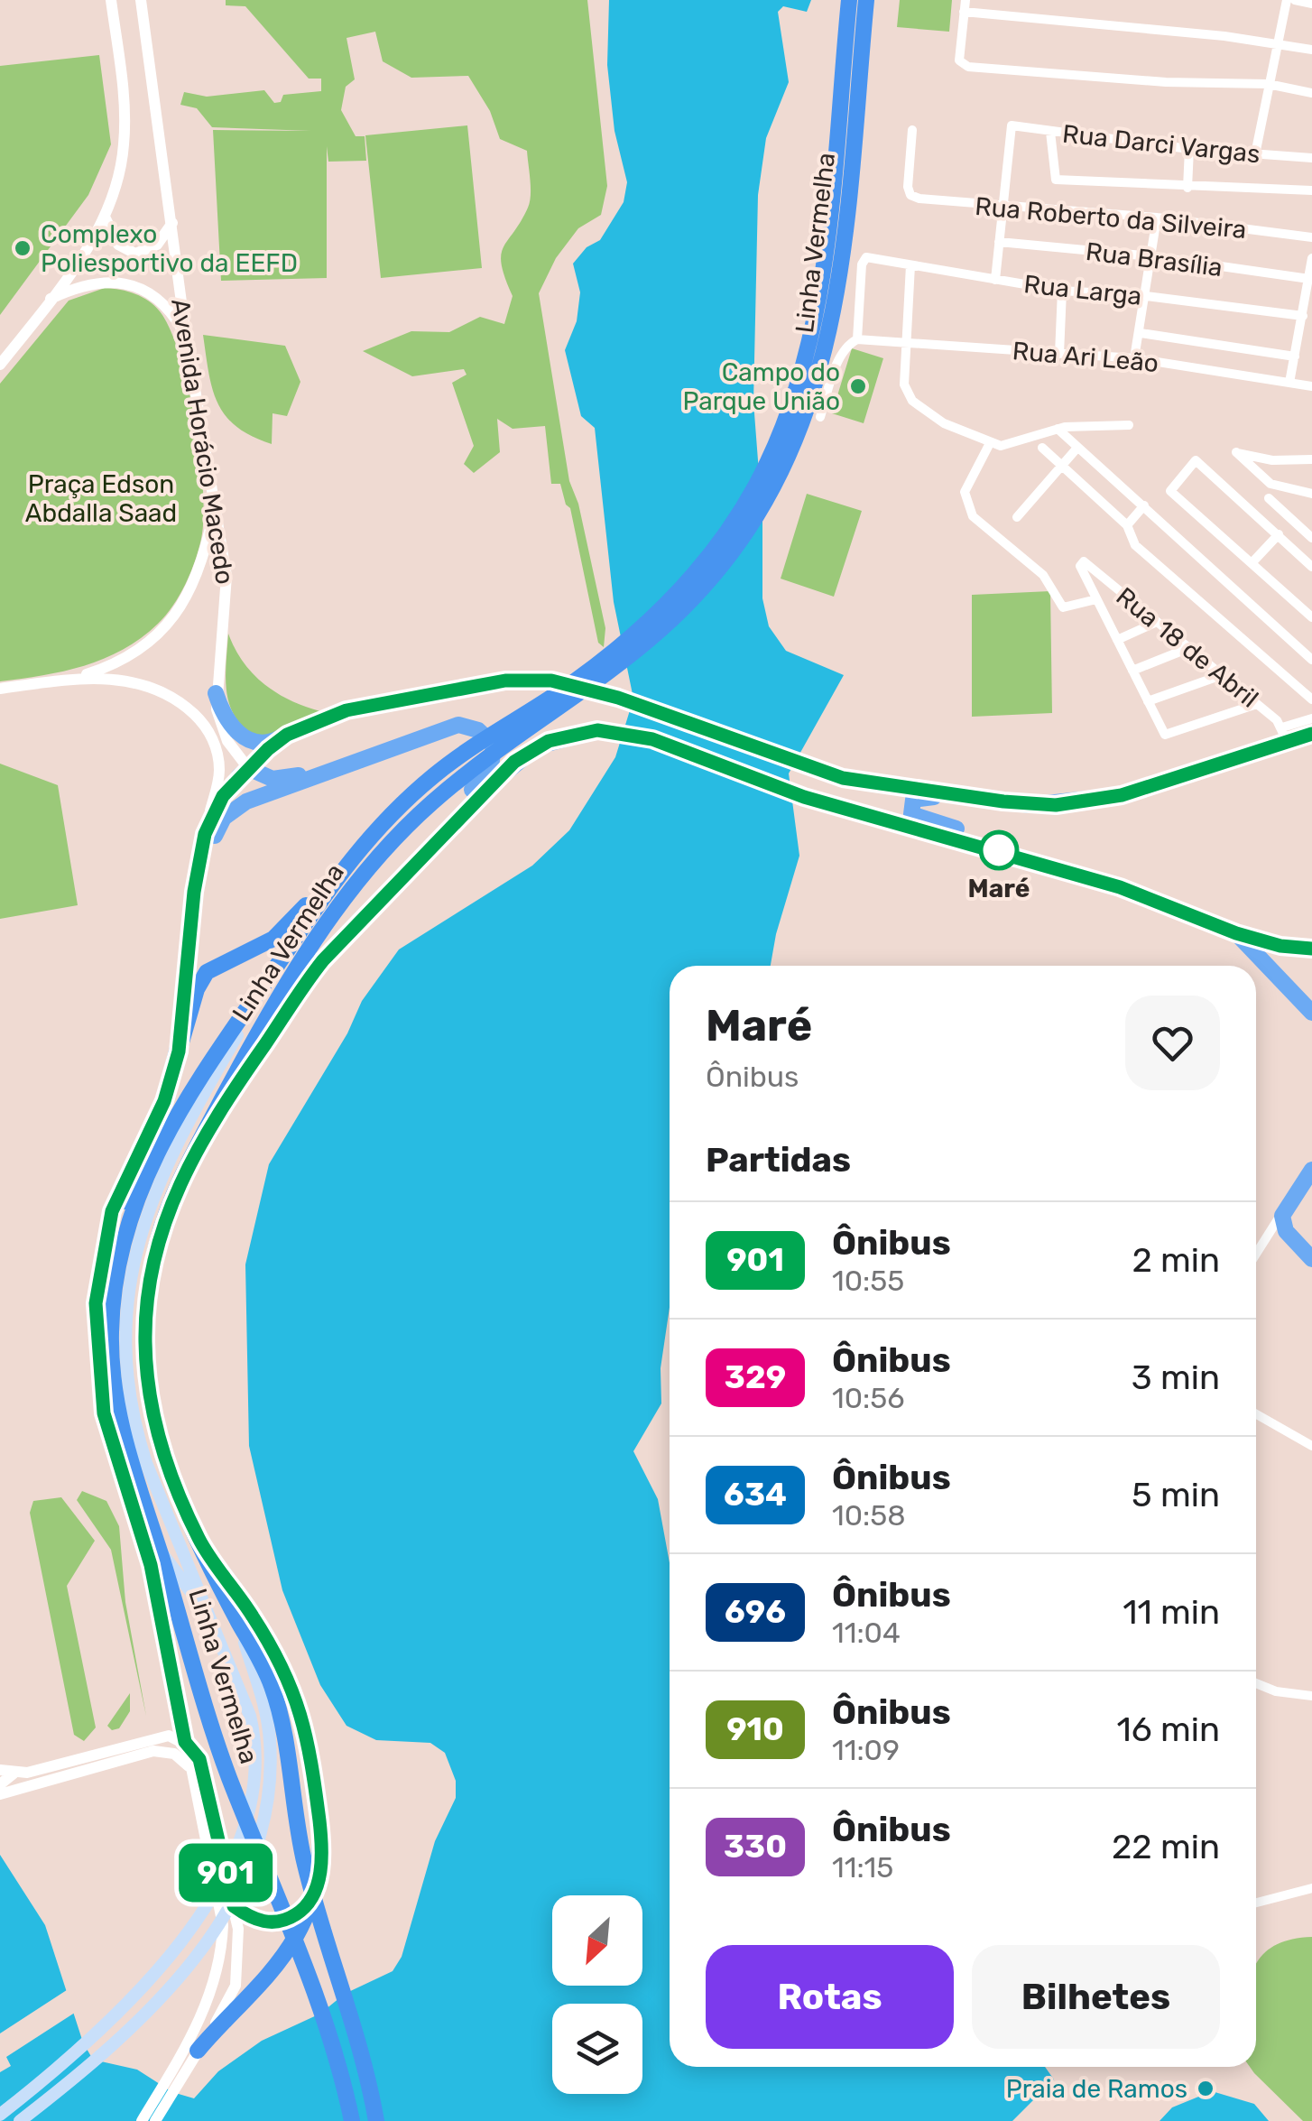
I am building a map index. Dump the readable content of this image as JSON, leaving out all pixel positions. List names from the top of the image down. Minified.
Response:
{"streets":{"highway":["Linha Vermelha"],"street":["Rua Darci Vargas","Rua Roberto da Silveira","Rua Brasília","Rua Larga","Rua Ari Leão","Avenida Horácio Macedo","Rua 18 de Abril"]},"crossings":[["Rua Darci Vargas","Rua Roberto da Silveira"],["Rua Larga","Rua Ari Leão"]],"parks":["Praça Edson Abdalla Saad"],"places":["Complexo Poliesportivo da EEFD","Campo do Parque União","Maré","Praia de Ramos"],"lines":["bus line 901"],"north":"bottom left","page":{"on_map":"901","heading":[["Maré","Ônibus"],"Partidas"],"list":[{"mark":"901","name":"Ônibus","note":"10:55","value":"2 min"},{"mark":"329","name":"Ônibus","note":"10:56","value":"3 min"},{"mark":"634","name":"Ônibus","note":"10:58","value":"5 min"},{"mark":"696","name":"Ônibus","note":"11:04","value":"11 min"},{"mark":"910","name":"Ônibus","note":"11:09","value":"16 min"},{"mark":"330","name":"Ônibus","note":"11:15","value":"22 min"}],"buttons":["Rotas","Bilhetes"]}}
